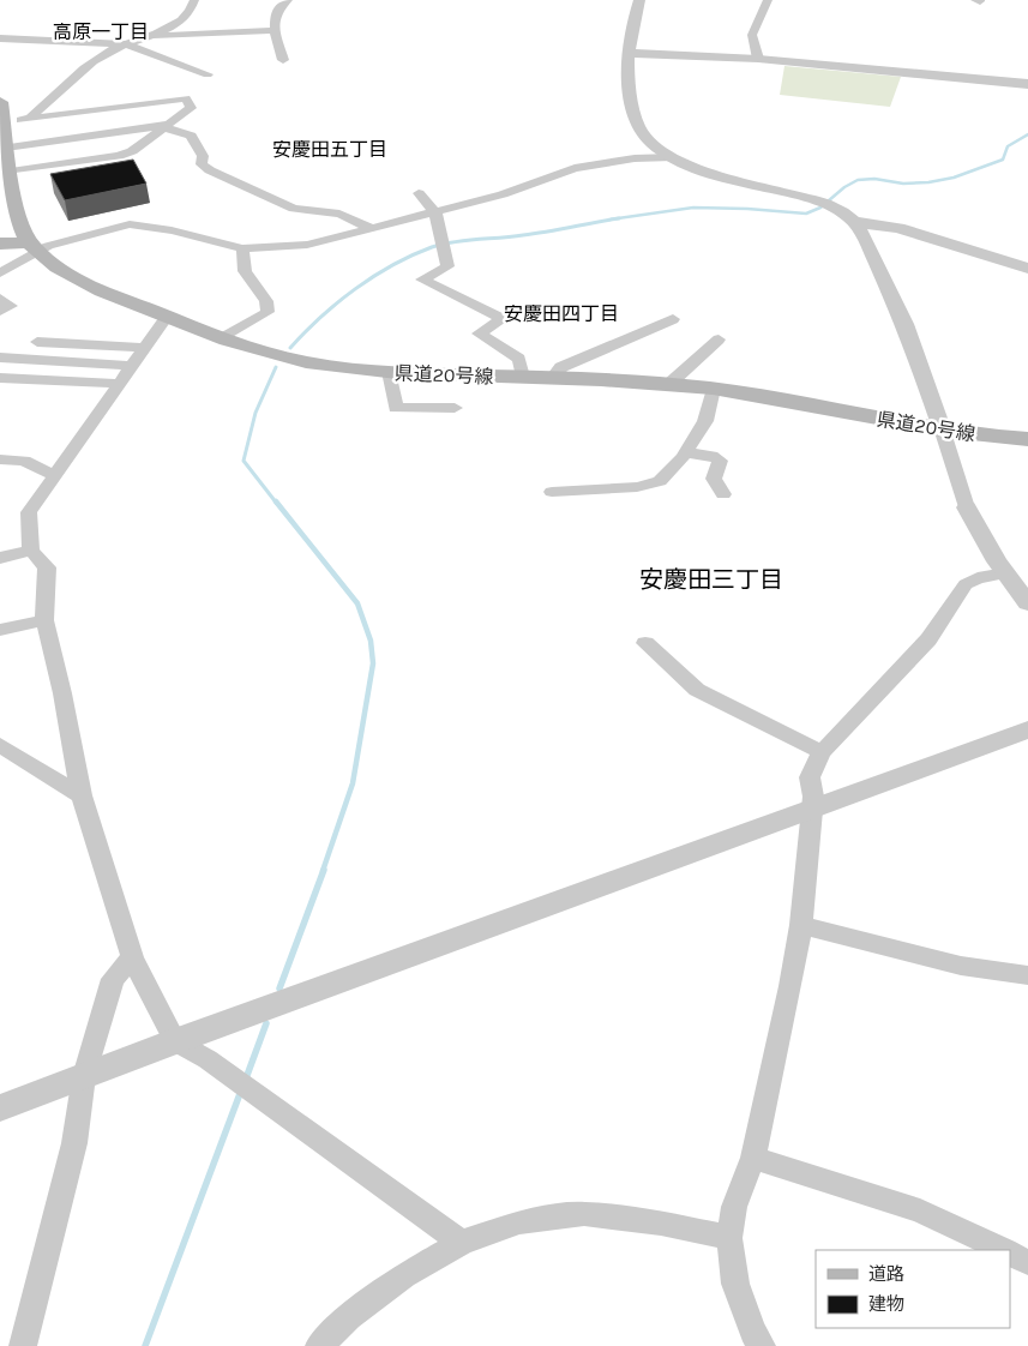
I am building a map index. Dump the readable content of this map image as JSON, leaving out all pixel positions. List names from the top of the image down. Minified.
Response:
{"streets":{"main road":["県道20号線"]},"districts":["高原一丁目","安慶田五丁目","安慶田四丁目","安慶田三丁目"],"legend":["道路","建物"]}
